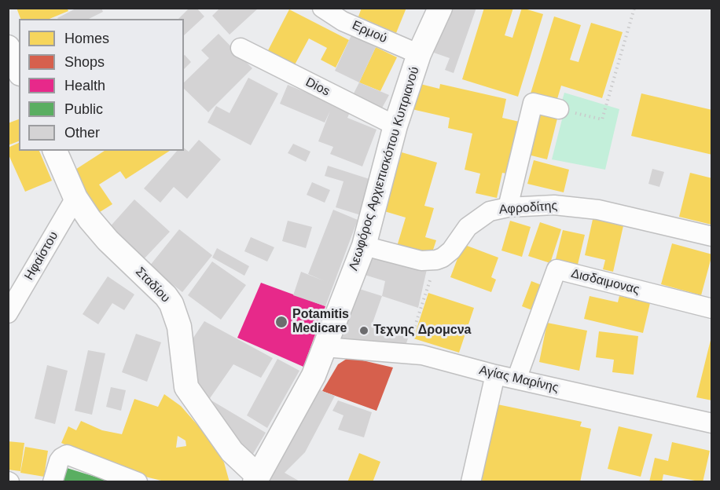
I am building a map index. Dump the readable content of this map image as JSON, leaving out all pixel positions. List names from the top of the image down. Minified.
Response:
{"streets":{"main road":["Λεωφόρος Αρχιεπισκόπου Κυπριανού","Σταδίου"],"street":["Ερμού","Dios","Αφροδίτης","Ηφαίστου","Δισδαιμονας","Αγίας Μαρίνης"]},"crossings":[["Ερμού","Λεωφόρος Αρχιεπισκόπου Κυπριανού"],["Dios","Λεωφόρος Αρχιεπισκόπου Κυπριανού"],["Λεωφόρος Αρχιεπισκόπου Κυπριανού","Σταδίου"],["Λεωφόρος Αρχιεπισκόπου Κυπριανού","Αγίας Μαρίνης"],["Ηφαίστου","Σταδίου"],["Δισδαιμονας","Αγίας Μαρίνης"]],"places":["Potamitis Medicare","Τεχνης Δρομcνa"],"legend":["Homes","Shops","Health","Public","Other"]}
